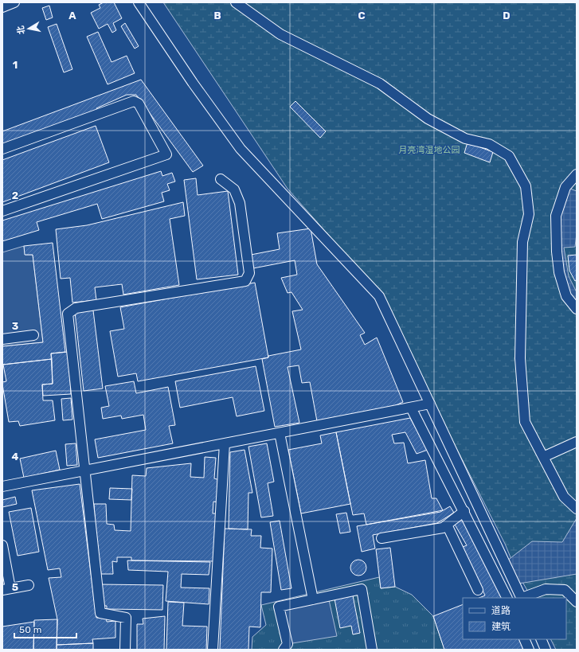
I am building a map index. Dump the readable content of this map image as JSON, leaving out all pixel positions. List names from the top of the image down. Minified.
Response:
{"parks":["月亮湾湿地公园"],"legend":["道路","建筑"],"scale_bar":"50 m","north":"left","grid":{"columns":["A","B","C","D"],"rows":["1","2","3","4","5"]}}
